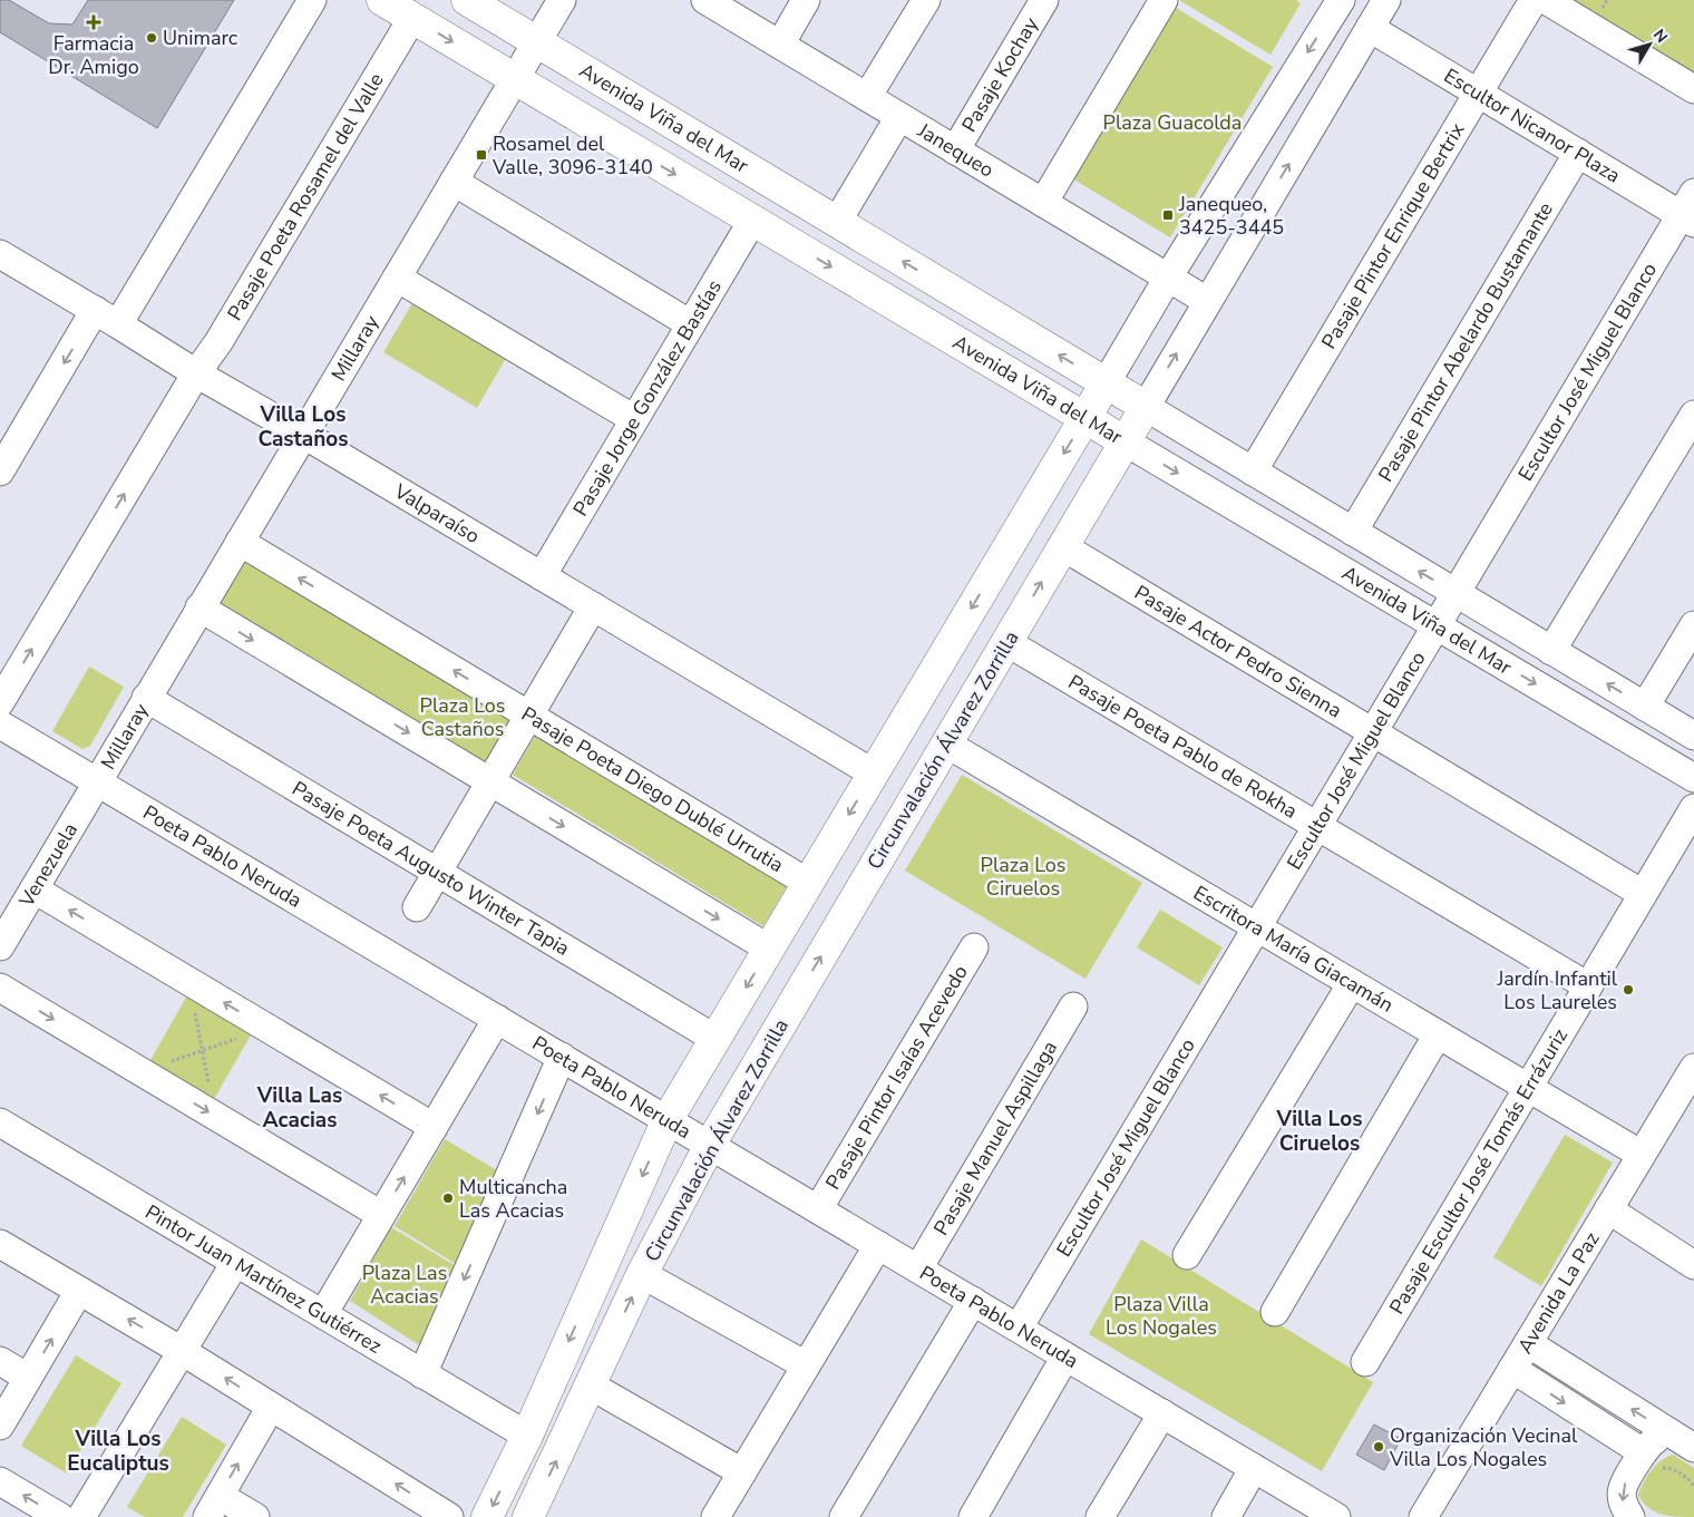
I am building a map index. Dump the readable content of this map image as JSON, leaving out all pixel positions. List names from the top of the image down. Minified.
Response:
{"streets":{"main road":["Avenida Viña del Mar","Circunvalación Álvarez Zorrilla"],"street":["Pasaje Kochay","Escultor Nicanor Plaza","Janequeo","Pasaje Poeta Rosamel del Valle","Pasaje Pintor Enrique Bertrix","Pasaje Pintor Abelardo Bustamante","Millaray","Escultor José Miguel Blanco","Pasaje Jorge González Bastías","Valparaíso","Pasaje Actor Pedro Sienna","Pasaje Poeta Pablo de Rokha","Pasaje Poeta Diego Dublé Urrutia","Poeta Pablo Neruda","Venezuela","Pasaje Poeta Augusto Winter Tapia","Escritora María Giacamán","Pasaje Pintor Isaías Acevedo","Pasaje Manuel Aspillaga","Pasaje Escultor José Tomás Errázuriz","Pintor Juan Martínez Gutiérrez","Avenida La Paz"]},"crossings":[["Pasaje Kochay","Janequeo"],["Avenida Viña del Mar","Pasaje Poeta Rosamel del Valle"],["Avenida Viña del Mar","Pasaje Pintor Enrique Bertrix"],["Avenida Viña del Mar","Pasaje Pintor Abelardo Bustamante"],["Avenida Viña del Mar","Millaray"],["Avenida Viña del Mar","Escultor José Miguel Blanco"],["Avenida Viña del Mar","Pasaje Jorge González Bastías"],["Avenida Viña del Mar","Circunvalación Álvarez Zorrilla"],["Escultor Nicanor Plaza","Pasaje Pintor Enrique Bertrix"],["Escultor Nicanor Plaza","Pasaje Pintor Abelardo Bustamante"],["Escultor Nicanor Plaza","Escultor José Miguel Blanco"],["Escultor Nicanor Plaza","Circunvalación Álvarez Zorrilla"],["Janequeo","Circunvalación Álvarez Zorrilla"],["Pasaje Poeta Rosamel del Valle","Valparaíso"],["Millaray","Valparaíso"],["Millaray","Pasaje Poeta Diego Dublé Urrutia"],["Millaray","Poeta Pablo Neruda"],["Millaray","Venezuela"],["Millaray","Pasaje Poeta Augusto Winter Tapia"],["Escultor José Miguel Blanco","Pasaje Actor Pedro Sienna"],["Escultor José Miguel Blanco","Pasaje Poeta Pablo de Rokha"],["Escultor José Miguel Blanco","Poeta Pablo Neruda"],["Escultor José Miguel Blanco","Escritora María Giacamán"],["Pasaje Jorge González Bastías","Valparaíso"],["Valparaíso","Circunvalación Álvarez Zorrilla"],["Pasaje Actor Pedro Sienna","Circunvalación Álvarez Zorrilla"],["Pasaje Actor Pedro Sienna","Pasaje Escultor José Tomás Errázuriz"],["Pasaje Poeta Pablo de Rokha","Circunvalación Álvarez Zorrilla"],["Pasaje Poeta Pablo de Rokha","Pasaje Escultor José Tomás Errázuriz"],["Circunvalación Álvarez Zorrilla","Pasaje Poeta Diego Dublé Urrutia"],["Circunvalación Álvarez Zorrilla","Poeta Pablo Neruda"],["Circunvalación Álvarez Zorrilla","Pasaje Poeta Augusto Winter Tapia"],["Circunvalación Álvarez Zorrilla","Escritora María Giacamán"],["Circunvalación Álvarez Zorrilla","Pintor Juan Martínez Gutiérrez"],["Poeta Pablo Neruda","Venezuela"],["Poeta Pablo Neruda","Pasaje Pintor Isaías Acevedo"],["Poeta Pablo Neruda","Pasaje Manuel Aspillaga"],["Escritora María Giacamán","Pasaje Escultor José Tomás Errázuriz"],["Escritora María Giacamán","Avenida La Paz"]],"districts":["Villa Los Castaños","Villa Las Acacias","Villa Los Ciruelos","Villa Los Eucaliptus"],"parks":["Plaza Guacolda","Plaza Los Castaños","Plaza Los Ciruelos","Plaza Las Acacias","Plaza Villa Los Nogales"],"places":{"health":["Farmacia Dr. Amigo"],"other":["Unimarc","Jardín Infantil Los Laureles","Multicancha Las Acacias","Organización Vecinal Villa Los Nogales"],"transit":["Rosamel del Valle, 3096-3140","Janequeo, 3425-3445"]},"north":"top right"}
